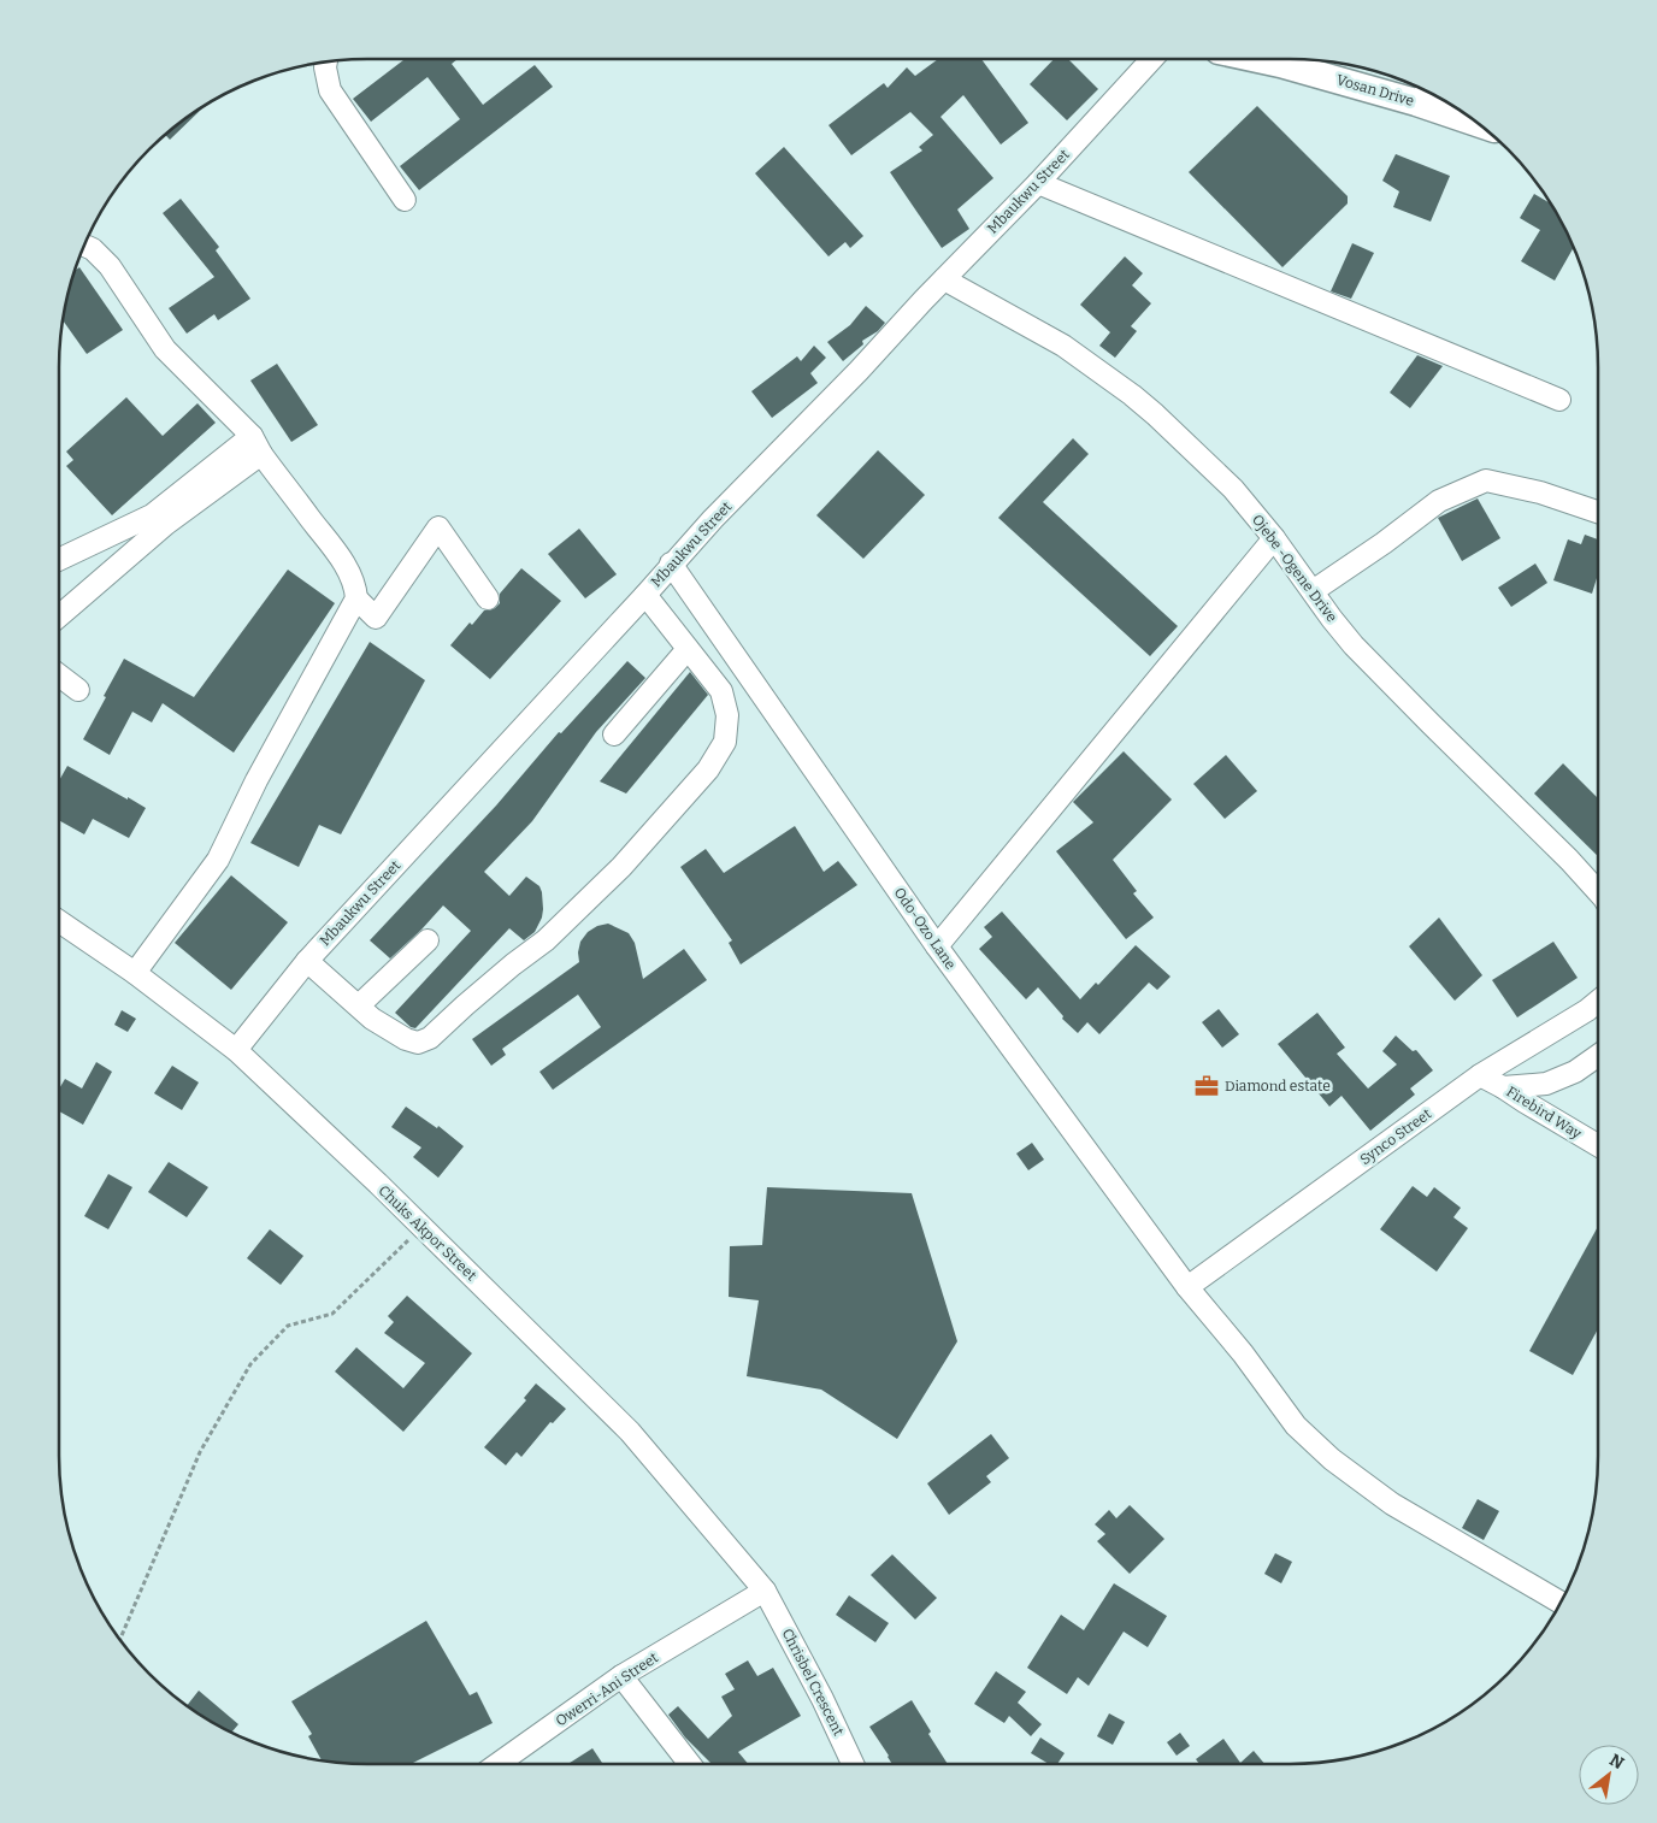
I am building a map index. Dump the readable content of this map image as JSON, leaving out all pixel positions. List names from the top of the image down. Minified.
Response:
{"streets":{"street":["Vosan Drive","Mbaukwu Street","Ojebe -Ogene Drive","Odo-Ozo Lane","Firebird Way","Synco Street","Chuks Akpor Street","Chrisbel Crescent","Owerri-Ani Street"]},"crossings":[["Mbaukwu Street","Ojebe -Ogene Drive"],["Mbaukwu Street","Odo-Ozo Lane"],["Mbaukwu Street","Chuks Akpor Street"],["Odo-Ozo Lane","Synco Street"],["Firebird Way","Synco Street"],["Chuks Akpor Street","Chrisbel Crescent"],["Chuks Akpor Street","Owerri-Ani Street"],["Chrisbel Crescent","Owerri-Ani Street"]],"places":{"office":["Diamond estate"]},"north":"top right"}
